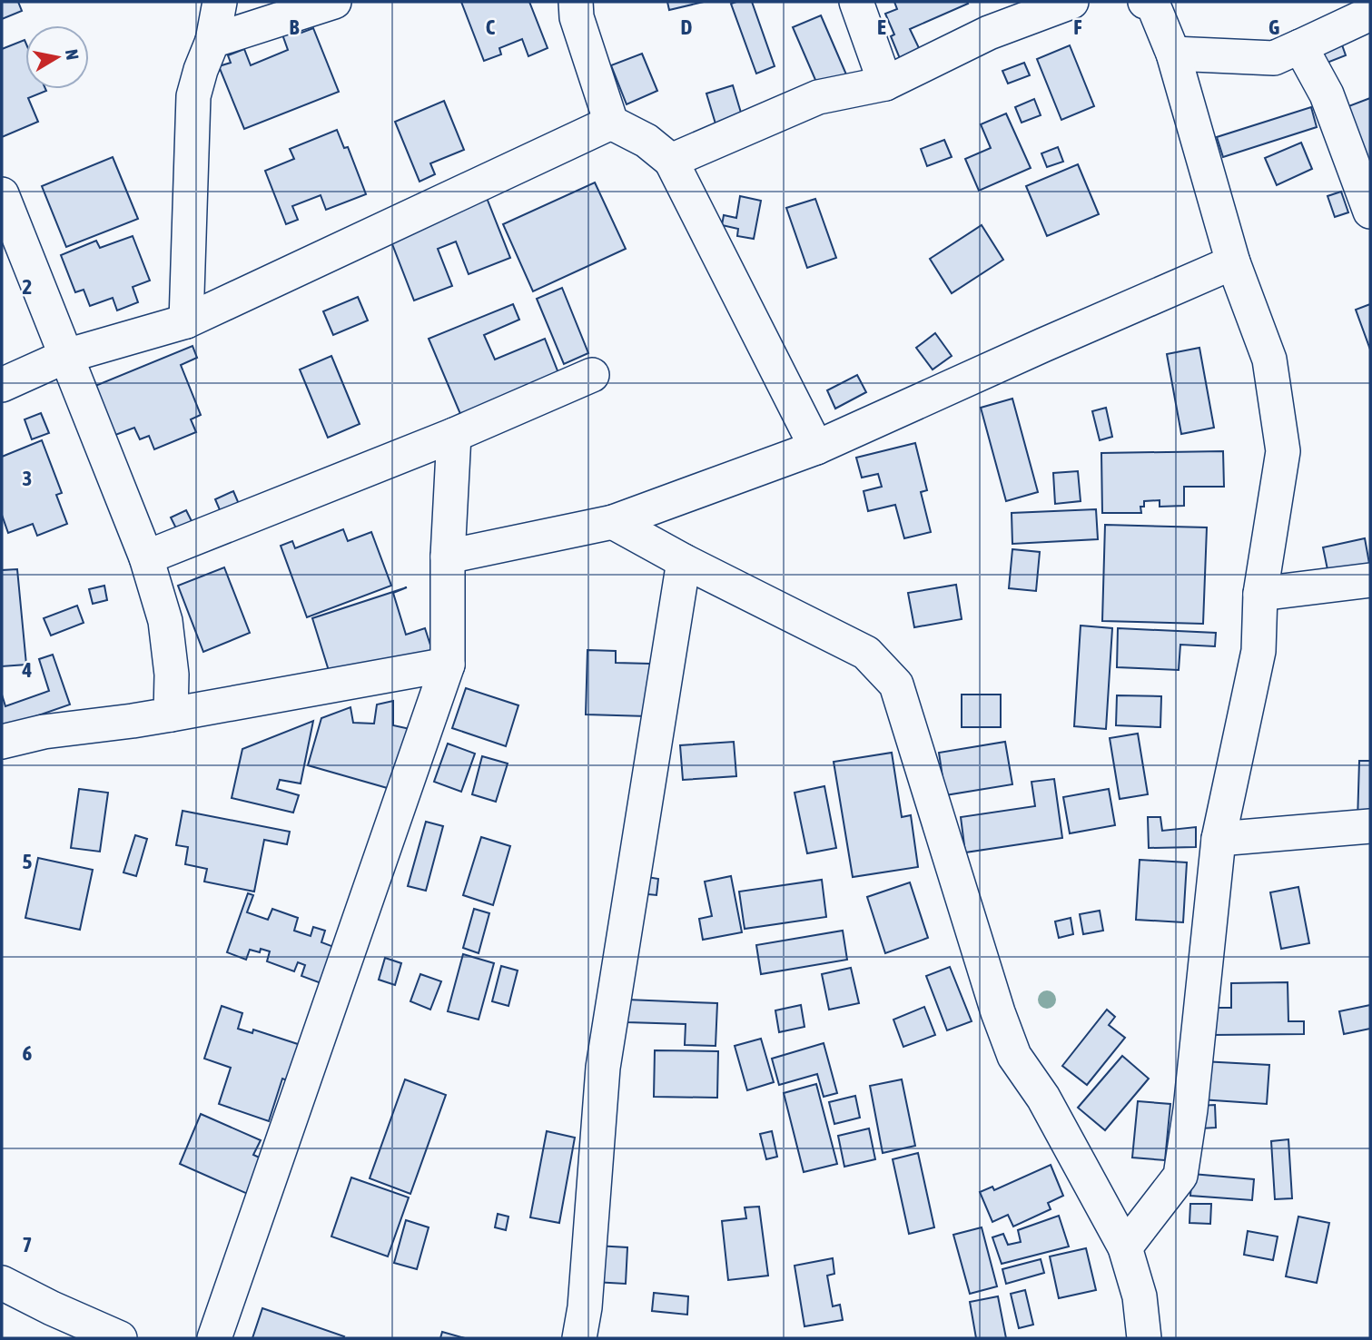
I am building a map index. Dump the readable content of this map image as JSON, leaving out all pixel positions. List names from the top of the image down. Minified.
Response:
{"north":"right","grid":{"columns":["B","C","D","E","F","G"],"rows":["2","3","4","5","6","7"]}}
